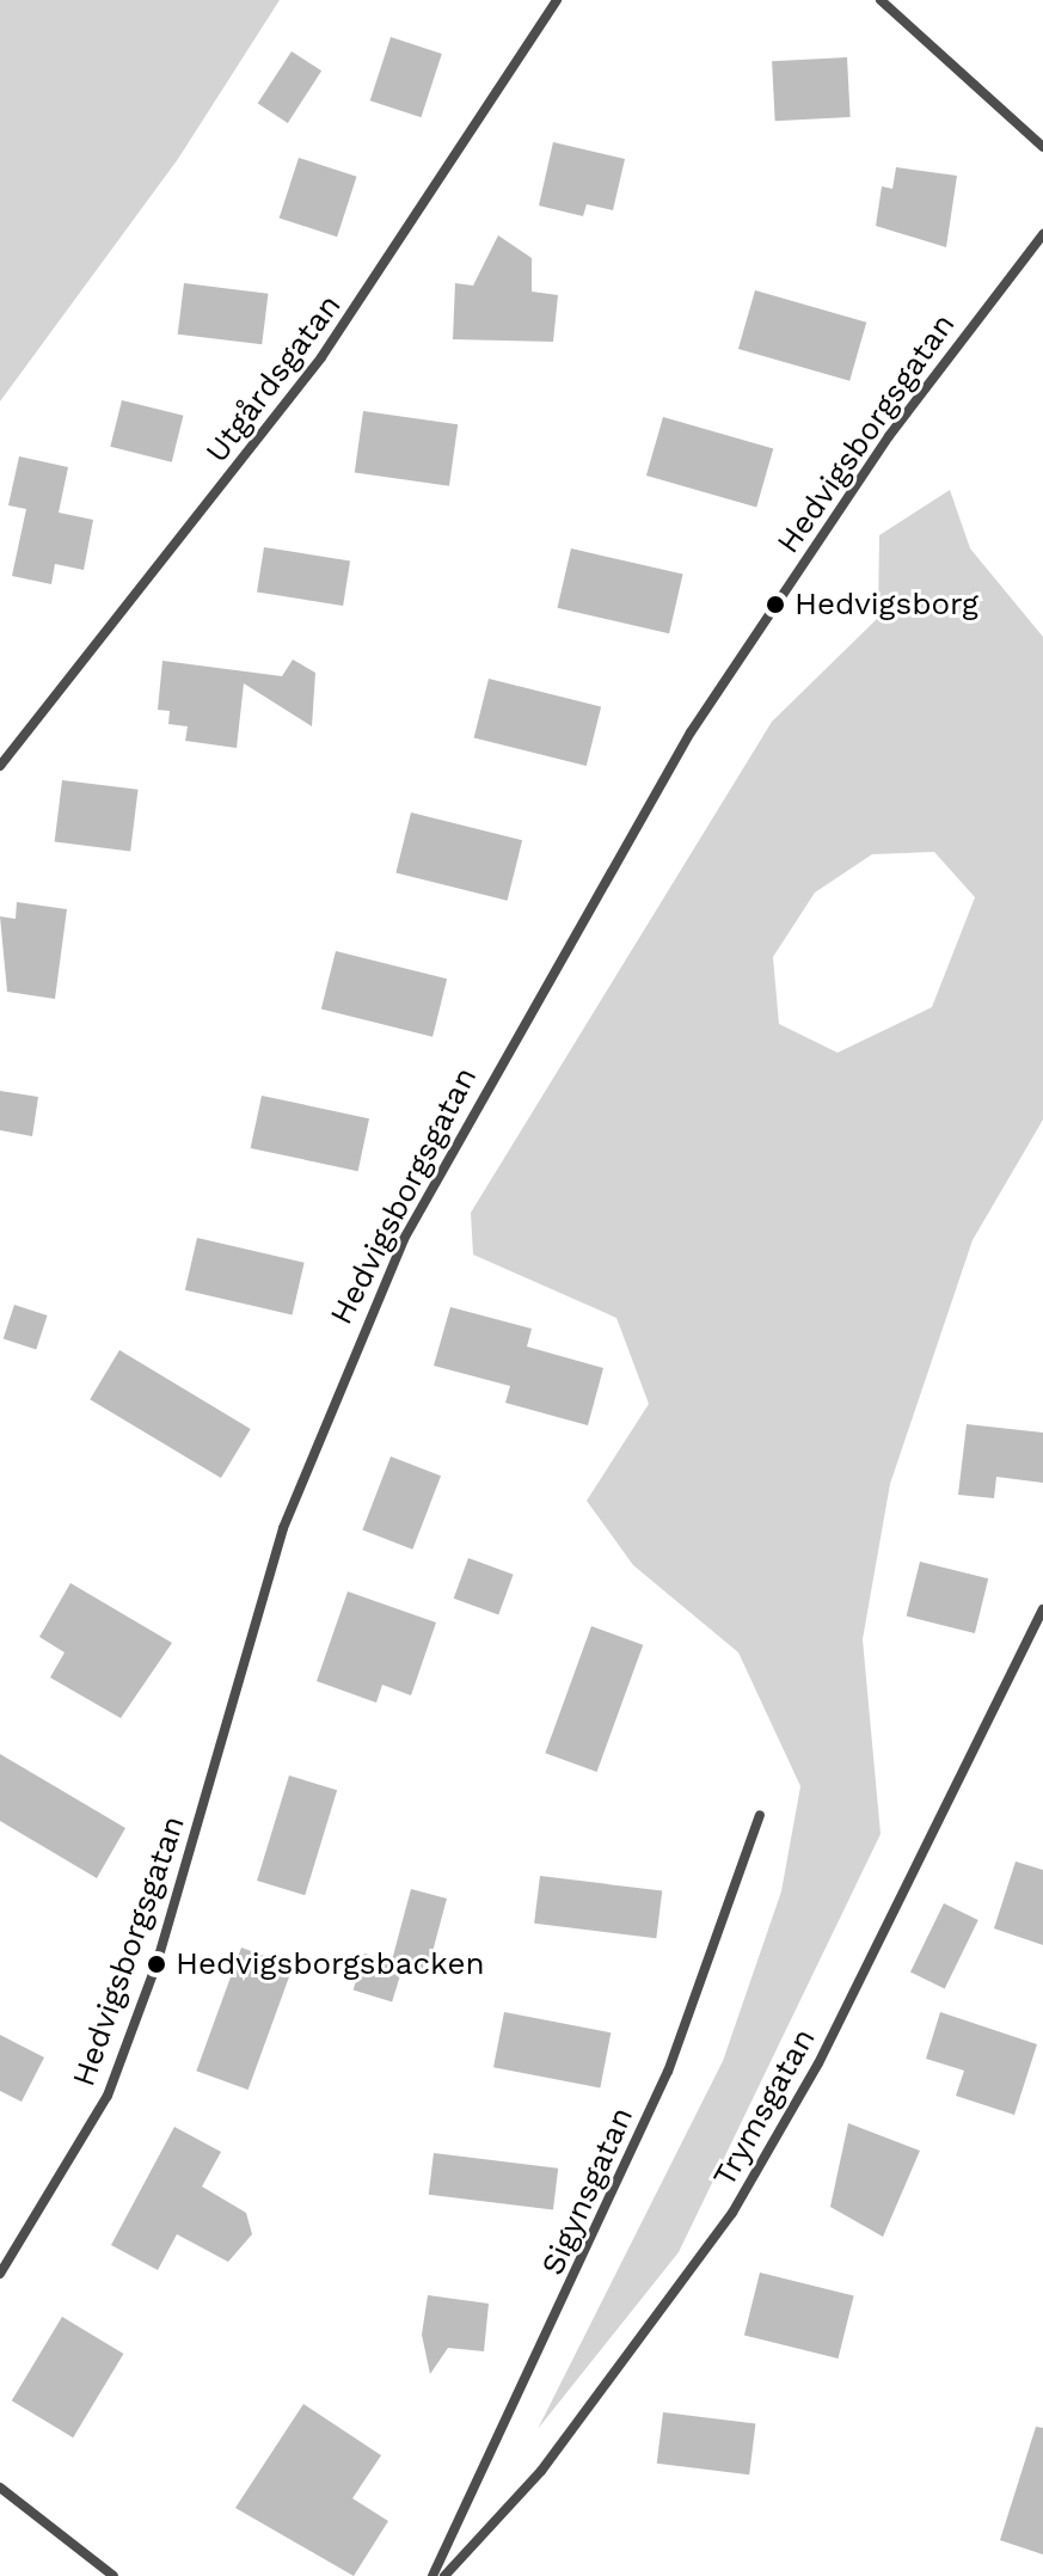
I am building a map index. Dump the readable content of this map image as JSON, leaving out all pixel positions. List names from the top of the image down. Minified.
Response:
{"streets":{"street":["Utgårdsgatan","Hedvigsborgsgatan","Trymsgatan","Sigynsgatan"]},"places":["Hedvigsborg","Hedvigsborgsbacken"]}
